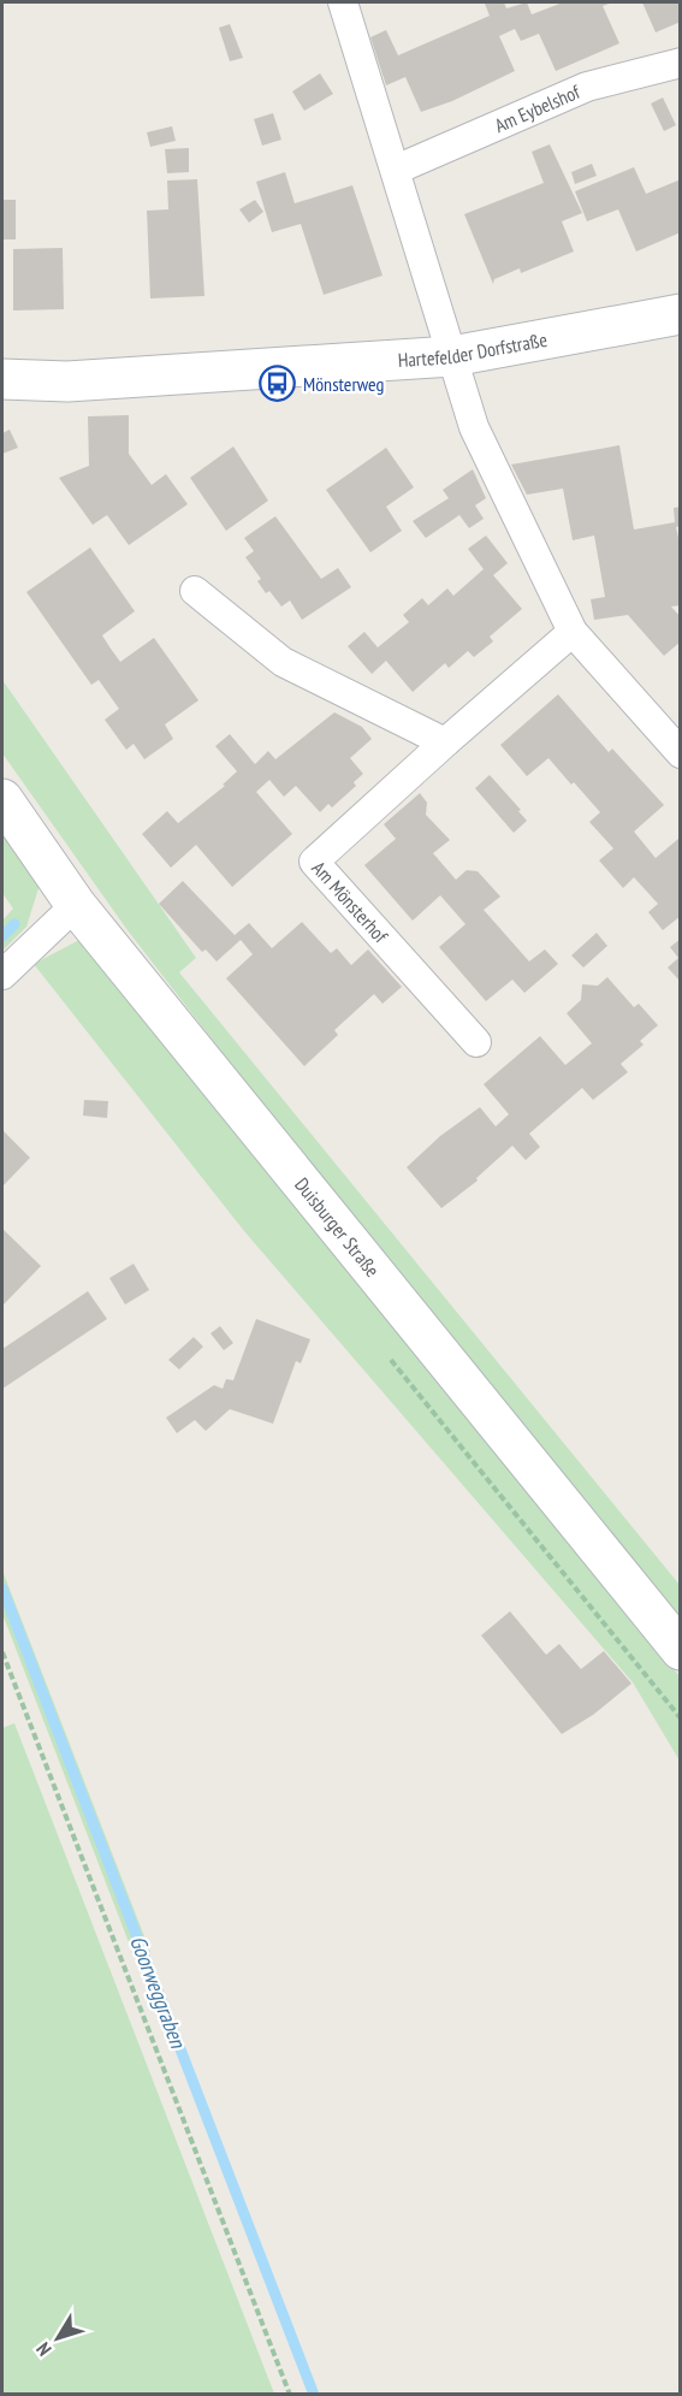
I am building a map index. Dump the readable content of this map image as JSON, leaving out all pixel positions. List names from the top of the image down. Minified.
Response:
{"streets":{"main road":["Hartefelder Dorfstraße","Duisburger Straße"],"street":["Am Eybelshof","Am Mönsterhof"]},"water":["Goorweggraben"],"places":{"bus stop":["Mönsterweg"]},"north":"bottom left"}
